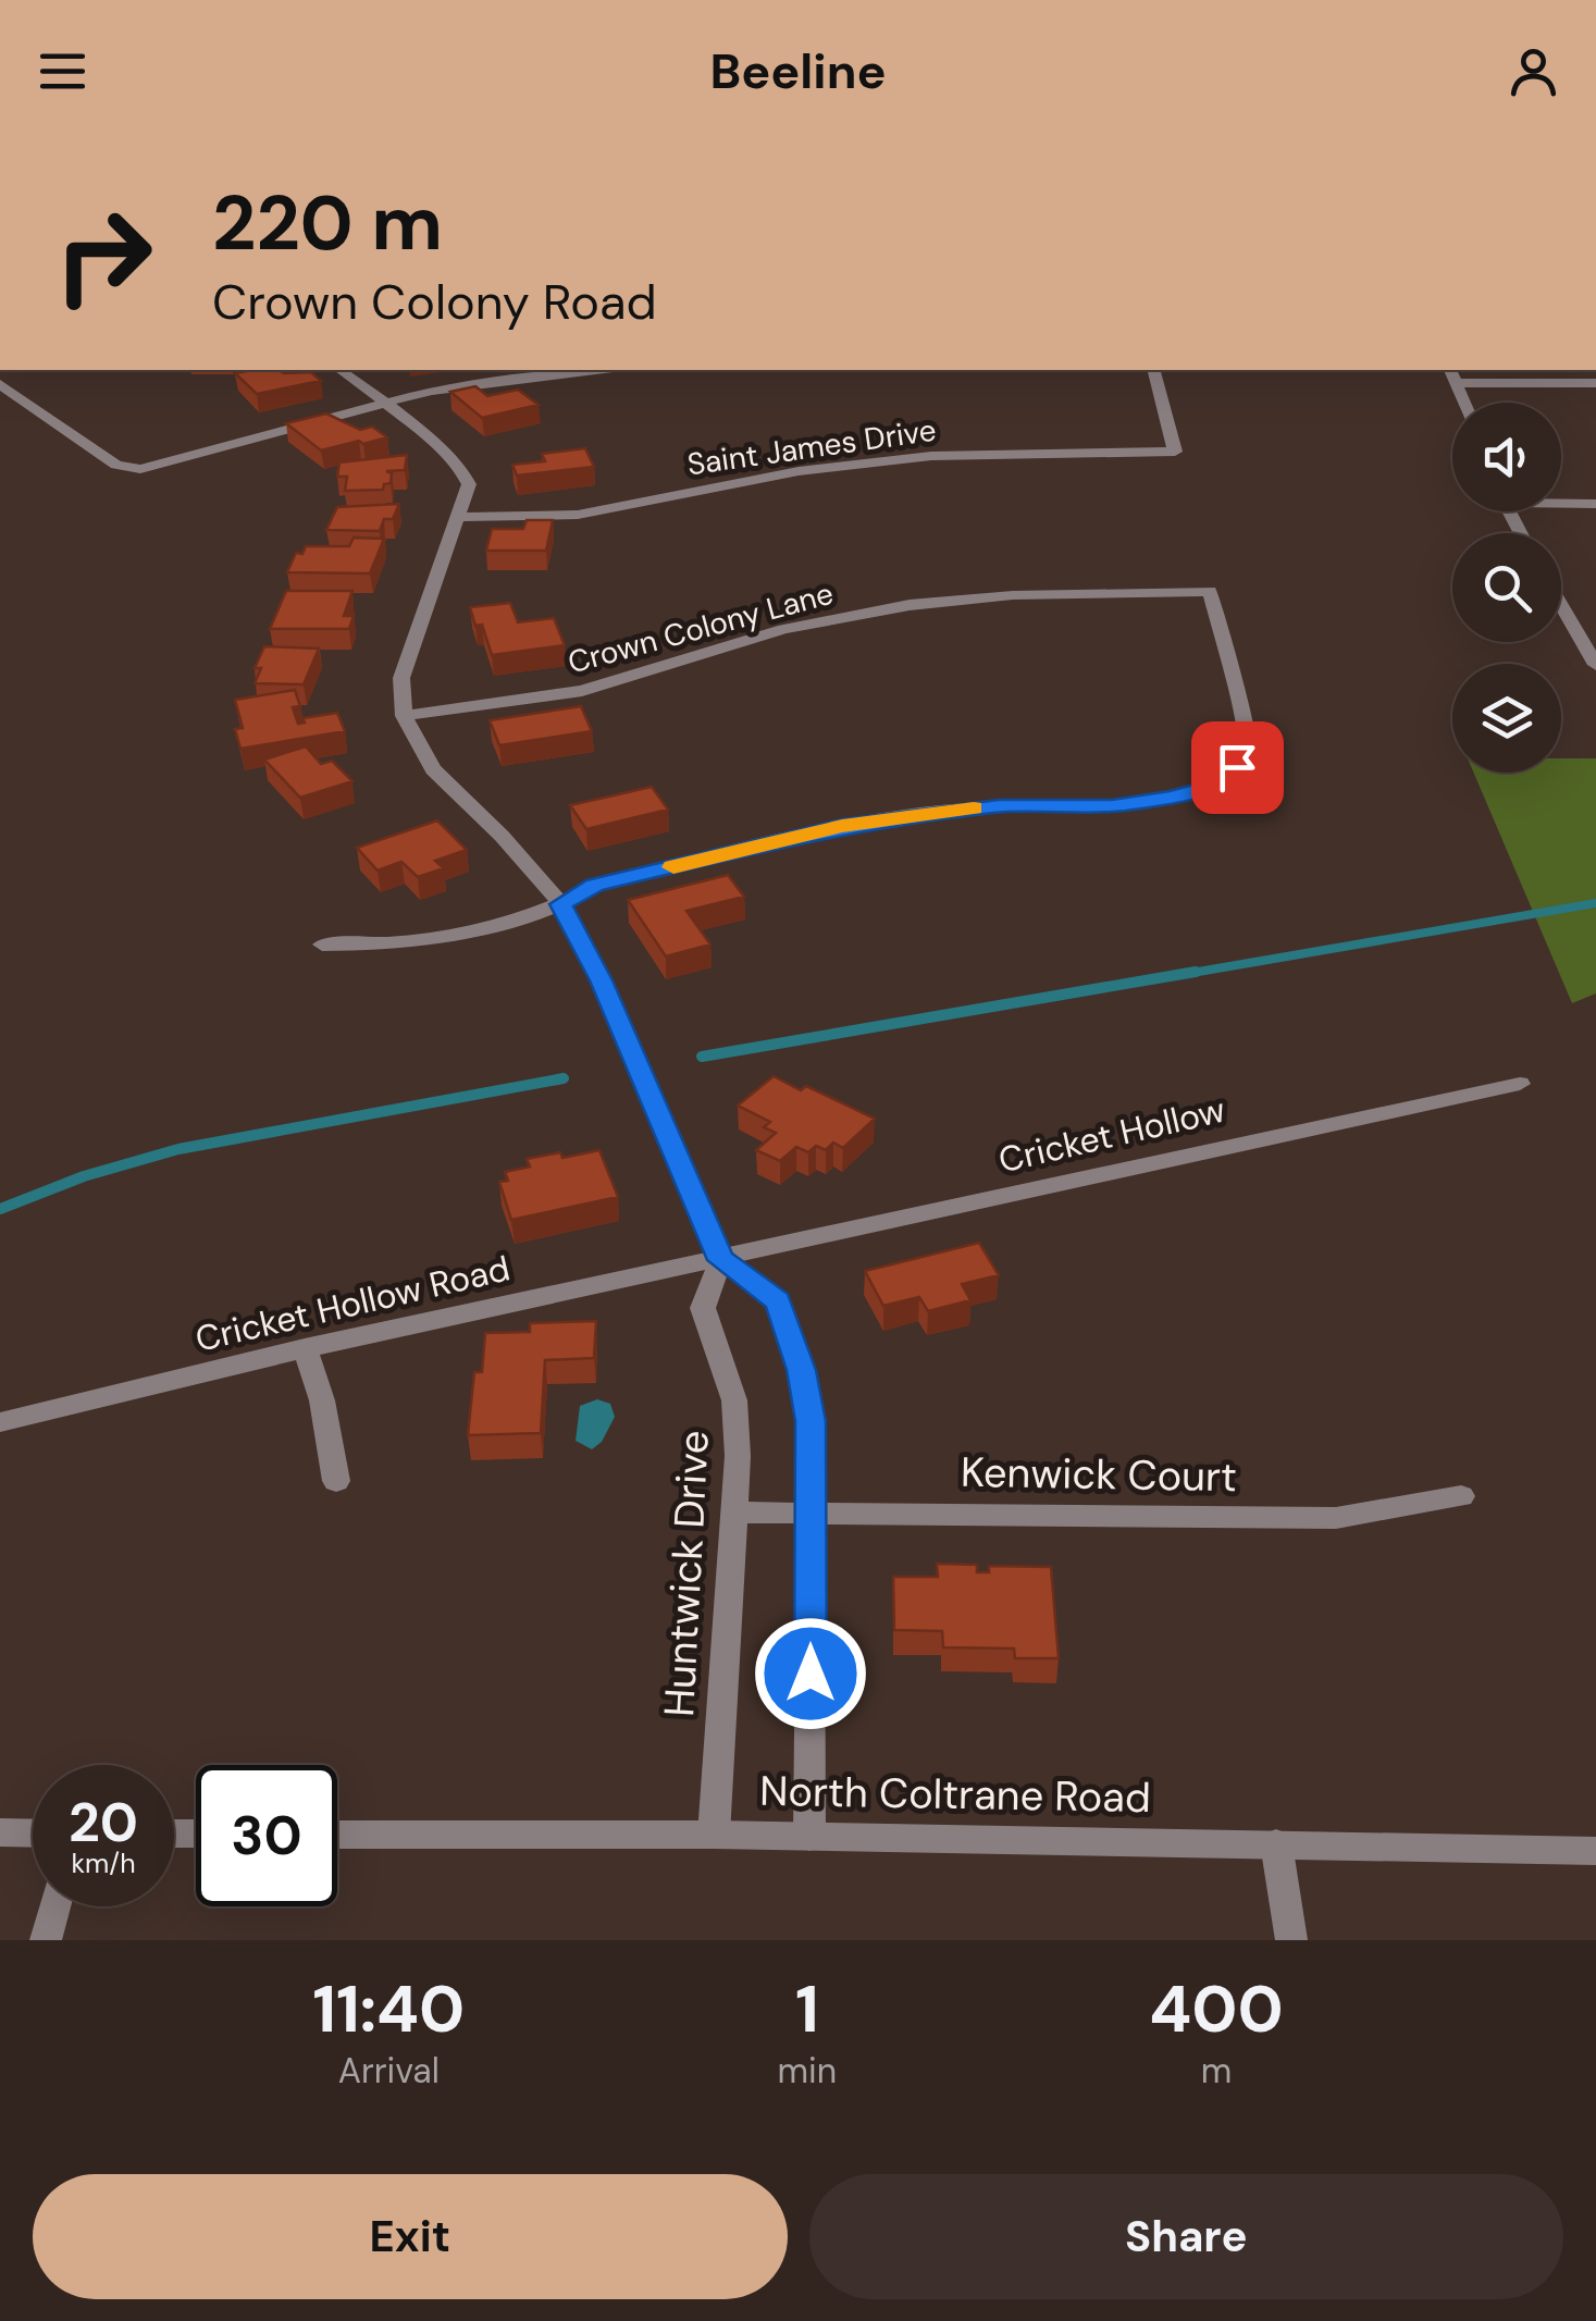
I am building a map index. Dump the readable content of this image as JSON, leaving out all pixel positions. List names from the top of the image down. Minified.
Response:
{"streets":{"street":["Saint James Drive","Crown Colony Lane","Cricket Hollow","Cricket Hollow Road","Kenwick Court","Huntwick Drive","North Coltrane Road"]},"crossings":[["Cricket Hollow","Cricket Hollow Road"],["Cricket Hollow","Huntwick Drive"],["Cricket Hollow Road","Huntwick Drive"],["Kenwick Court","Huntwick Drive"],["Huntwick Drive","North Coltrane Road"]],"page":{"header":"Beeline","turn":["220 m","Crown Colony Road"],"speed":"20 km/h","limit":"30","eta":["11:40","Arrival","1","min","400","m"],"buttons":["Exit","Share"]}}
